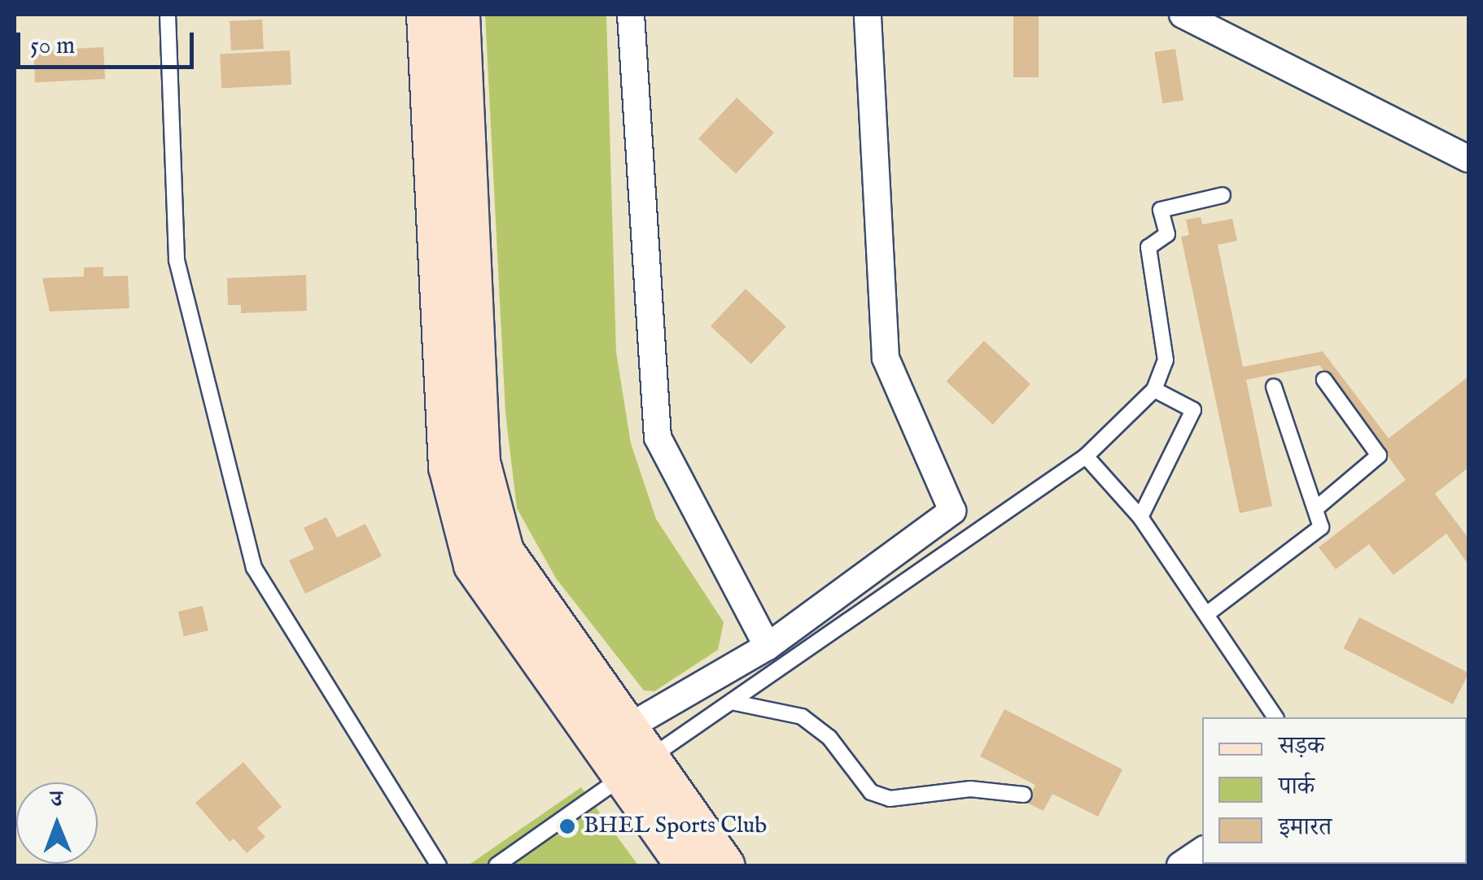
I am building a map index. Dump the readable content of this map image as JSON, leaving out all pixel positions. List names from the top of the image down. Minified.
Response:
{"places":["BHEL Sports Club"],"legend":["सड़क","पार्क","इमारत"],"scale_bar":"50 m","north":"top"}
